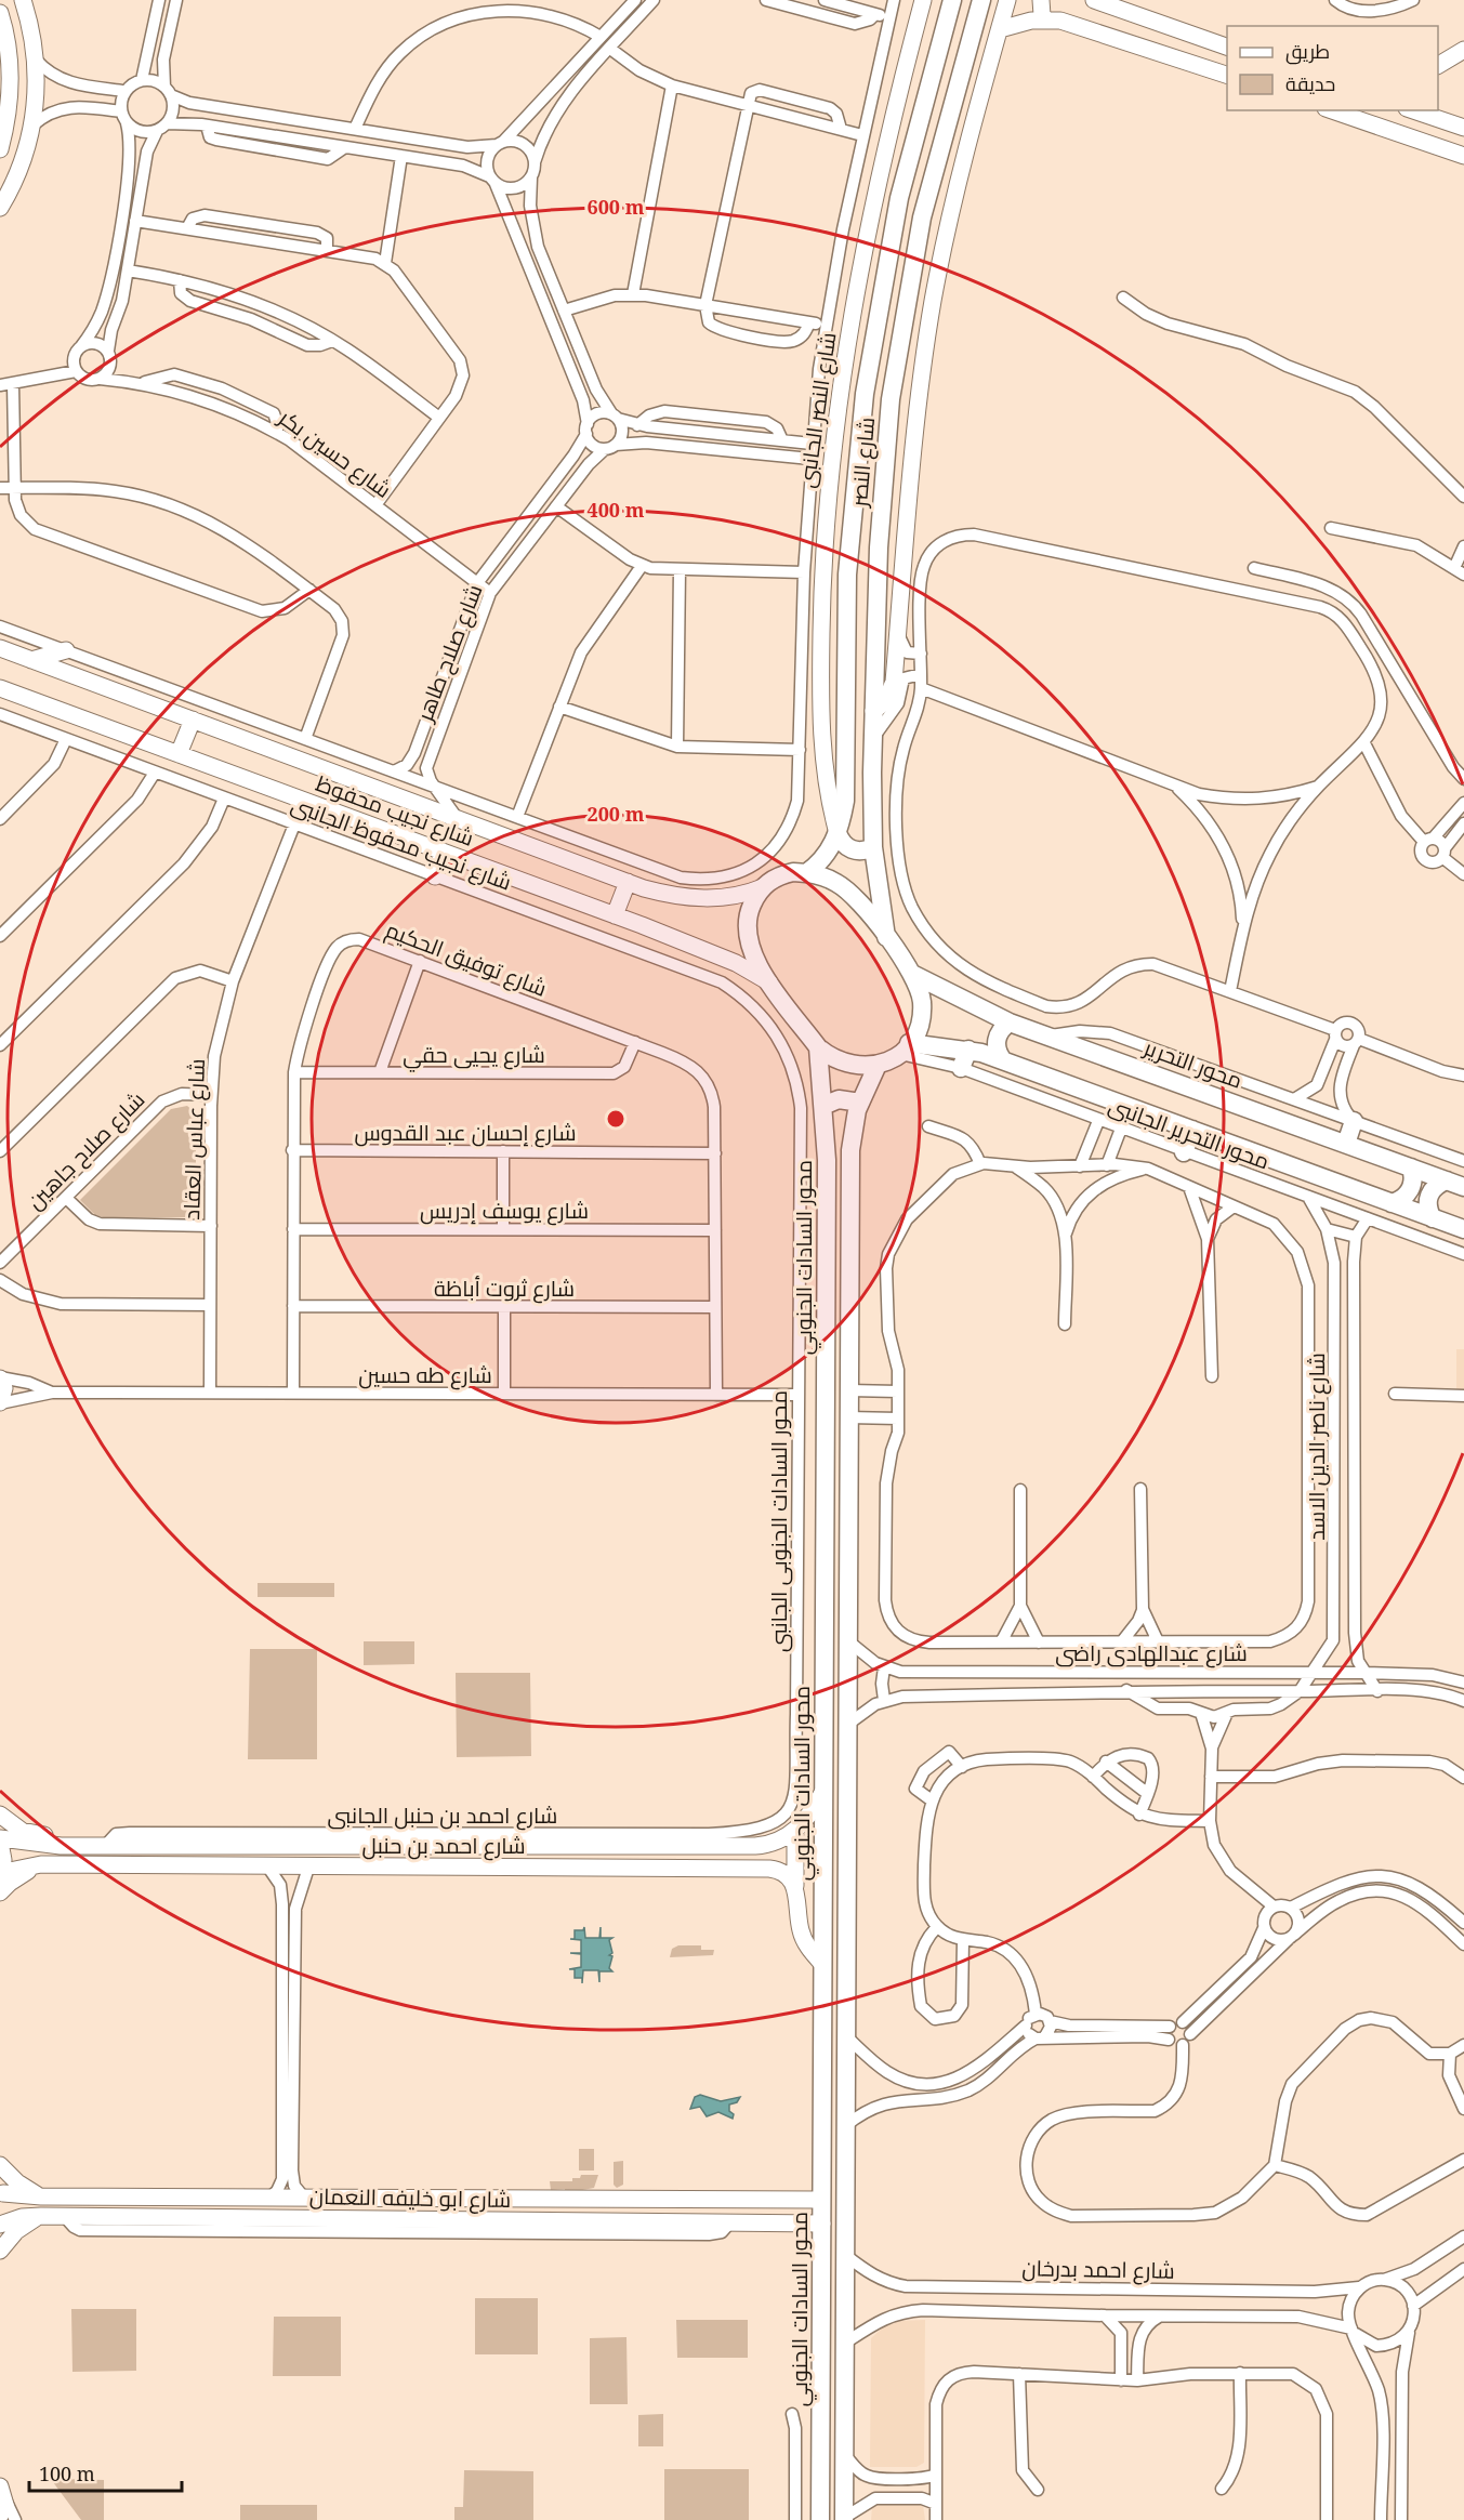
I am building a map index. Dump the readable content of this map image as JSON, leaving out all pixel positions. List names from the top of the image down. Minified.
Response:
{"streets":{"main road":["شارع النصر","محور التحرير","محور السادات الجنوبي"],"street":["شارع النصر الجانبى","شارع حسين بكر","شارع صلاح طاهر","شارع نجيب محفوظ","شارع نجيب محفوظ الجانبى","شارع توفيق الحكيم","شارع يحيى حقي","شارع إحسان عبد القدوس","محور التحرير الجانبى","شارع عباس العقاد","شارع صلاح جاهين","شارع يوسف إدريس","شارع ثروت أباظة","شارع طه حسين","شارع ناصر الدين الاسد","محور السادات الجنوبى الجانبى","شارع عبدالهادى راضى","شارع احمد بن حنبل الجانبى","شارع احمد بن حنبل","شارع ابو خليفه النعمان","شارع احمد بدرخان"]},"crossings":[["شارع النصر الجانبى","شارع النصر"],["شارع حسين بكر","شارع صلاح طاهر"],["شارع النصر","شارع نجيب محفوظ"],["شارع النصر","محور التحرير"],["شارع النصر","محور التحرير الجانبى"],["شارع النصر","محور السادات الجنوبي"],["شارع صلاح طاهر","شارع نجيب محفوظ"],["شارع نجيب محفوظ","محور التحرير"],["شارع نجيب محفوظ","محور التحرير الجانبى"],["شارع نجيب محفوظ","محور السادات الجنوبي"],["شارع نجيب محفوظ الجانبى","شارع عباس العقاد"],["شارع نجيب محفوظ الجانبى","محور السادات الجنوبى الجانبى"],["شارع توفيق الحكيم","شارع يحيى حقي"],["شارع توفيق الحكيم","شارع إحسان عبد القدوس"],["شارع توفيق الحكيم","شارع يوسف إدريس"],["شارع توفيق الحكيم","شارع ثروت أباظة"],["شارع توفيق الحكيم","شارع طه حسين"],["محور التحرير","محور التحرير الجانبى"],["محور التحرير","محور السادات الجنوبي"],["محور التحرير الجانبى","محور السادات الجنوبي"],["محور التحرير الجانبى","شارع ناصر الدين الاسد"],["شارع عباس العقاد","شارع صلاح جاهين"],["شارع عباس العقاد","شارع طه حسين"],["محور السادات الجنوبي","شارع احمد بن حنبل"],["محور السادات الجنوبي","شارع ابو خليفه النعمان"],["شارع طه حسين","محور السادات الجنوبى الجانبى"],["شارع ناصر الدين الاسد","شارع عبدالهادى راضى"],["محور السادات الجنوبى الجانبى","شارع احمد بن حنبل الجانبى"],["محور السادات الجنوبى الجانبى","شارع احمد بن حنبل"],["شارع احمد بن حنبل الجانبى","شارع احمد بن حنبل"]],"legend":["طريق","حديقة"],"scale_bar":"100 m","rings":["600 m","400 m","200 m"]}
